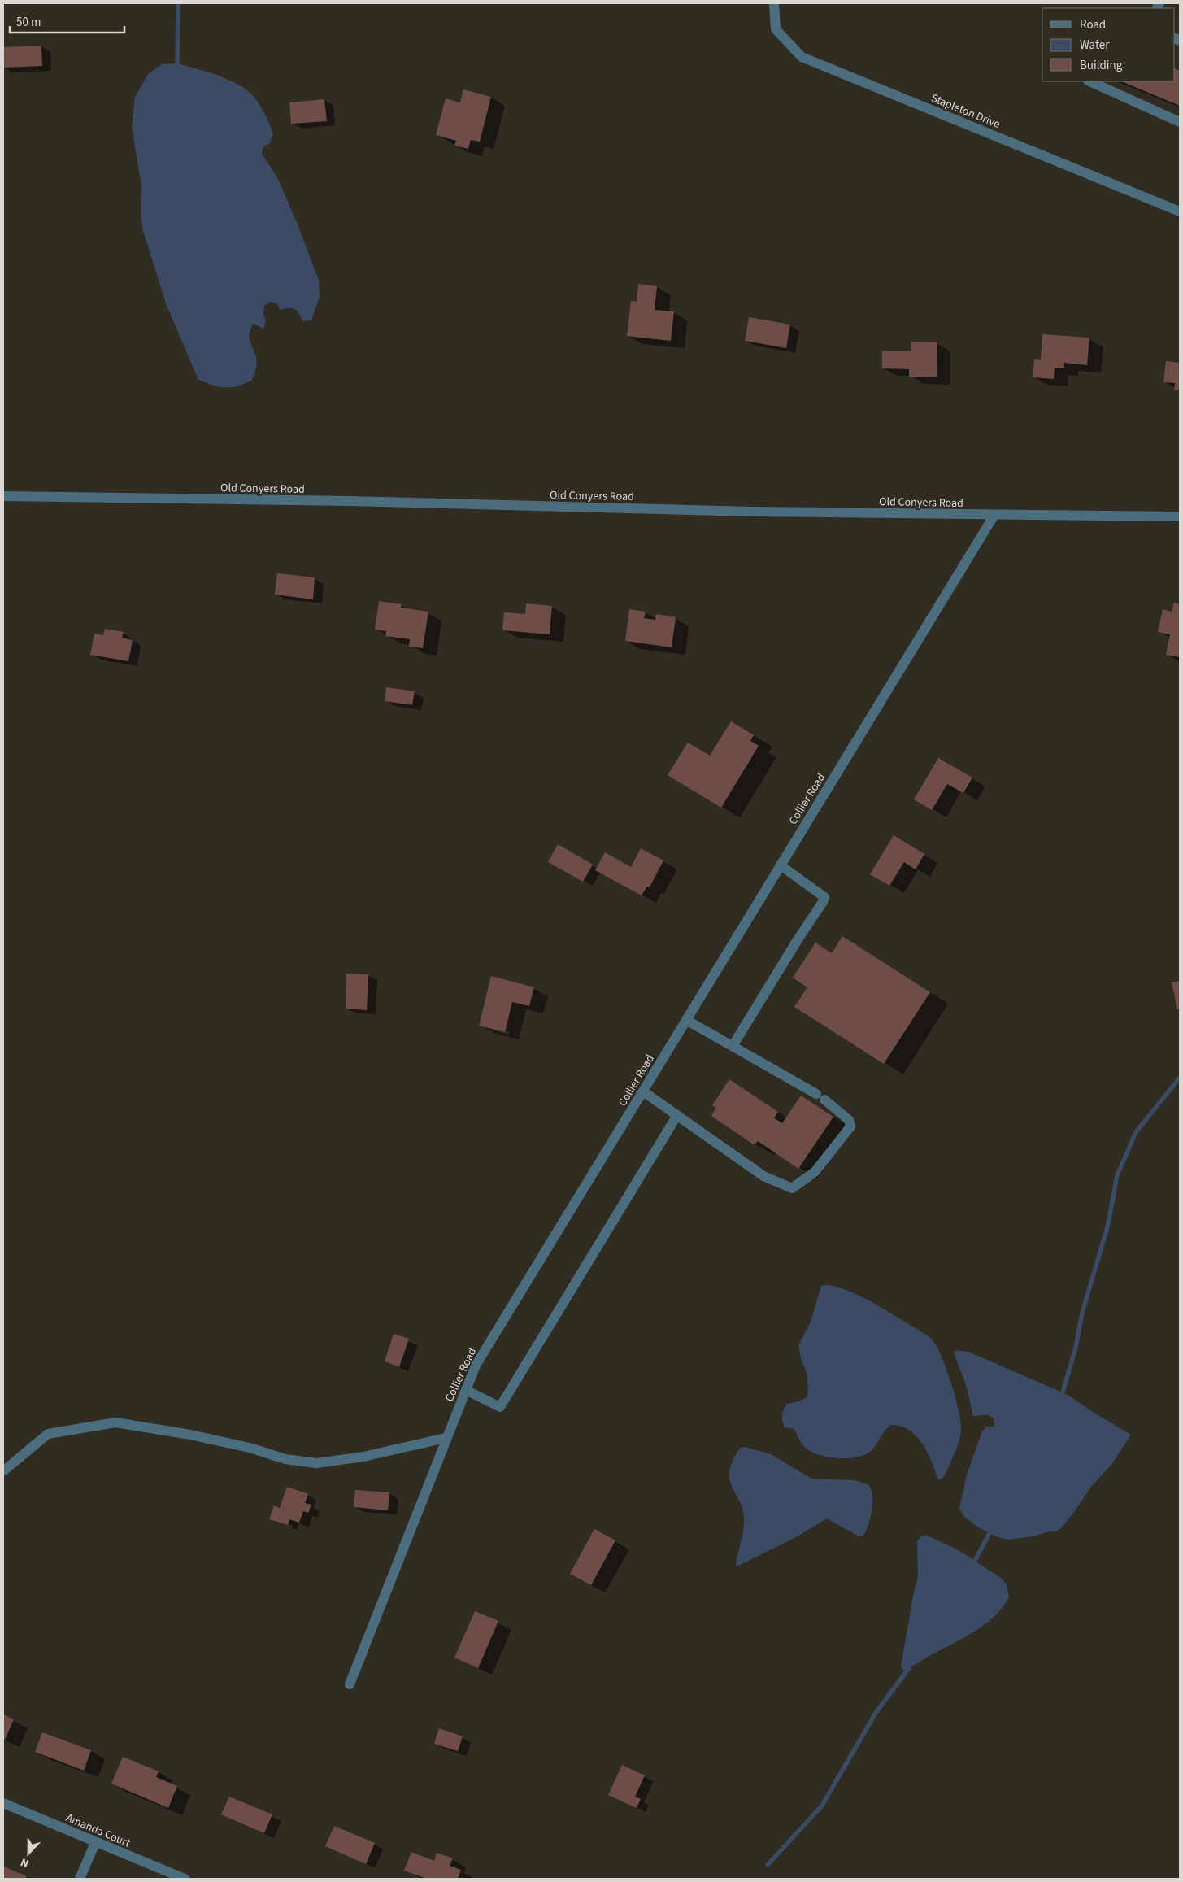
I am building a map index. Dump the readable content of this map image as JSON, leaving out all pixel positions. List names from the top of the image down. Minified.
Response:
{"streets":{"street":["Stapleton Drive","Old Conyers Road","Collier Road","Amanda Court"]},"crossings":[["Old Conyers Road","Collier Road"]],"legend":["Road","Water","Building"],"scale_bar":"50 m","north":"bottom"}
